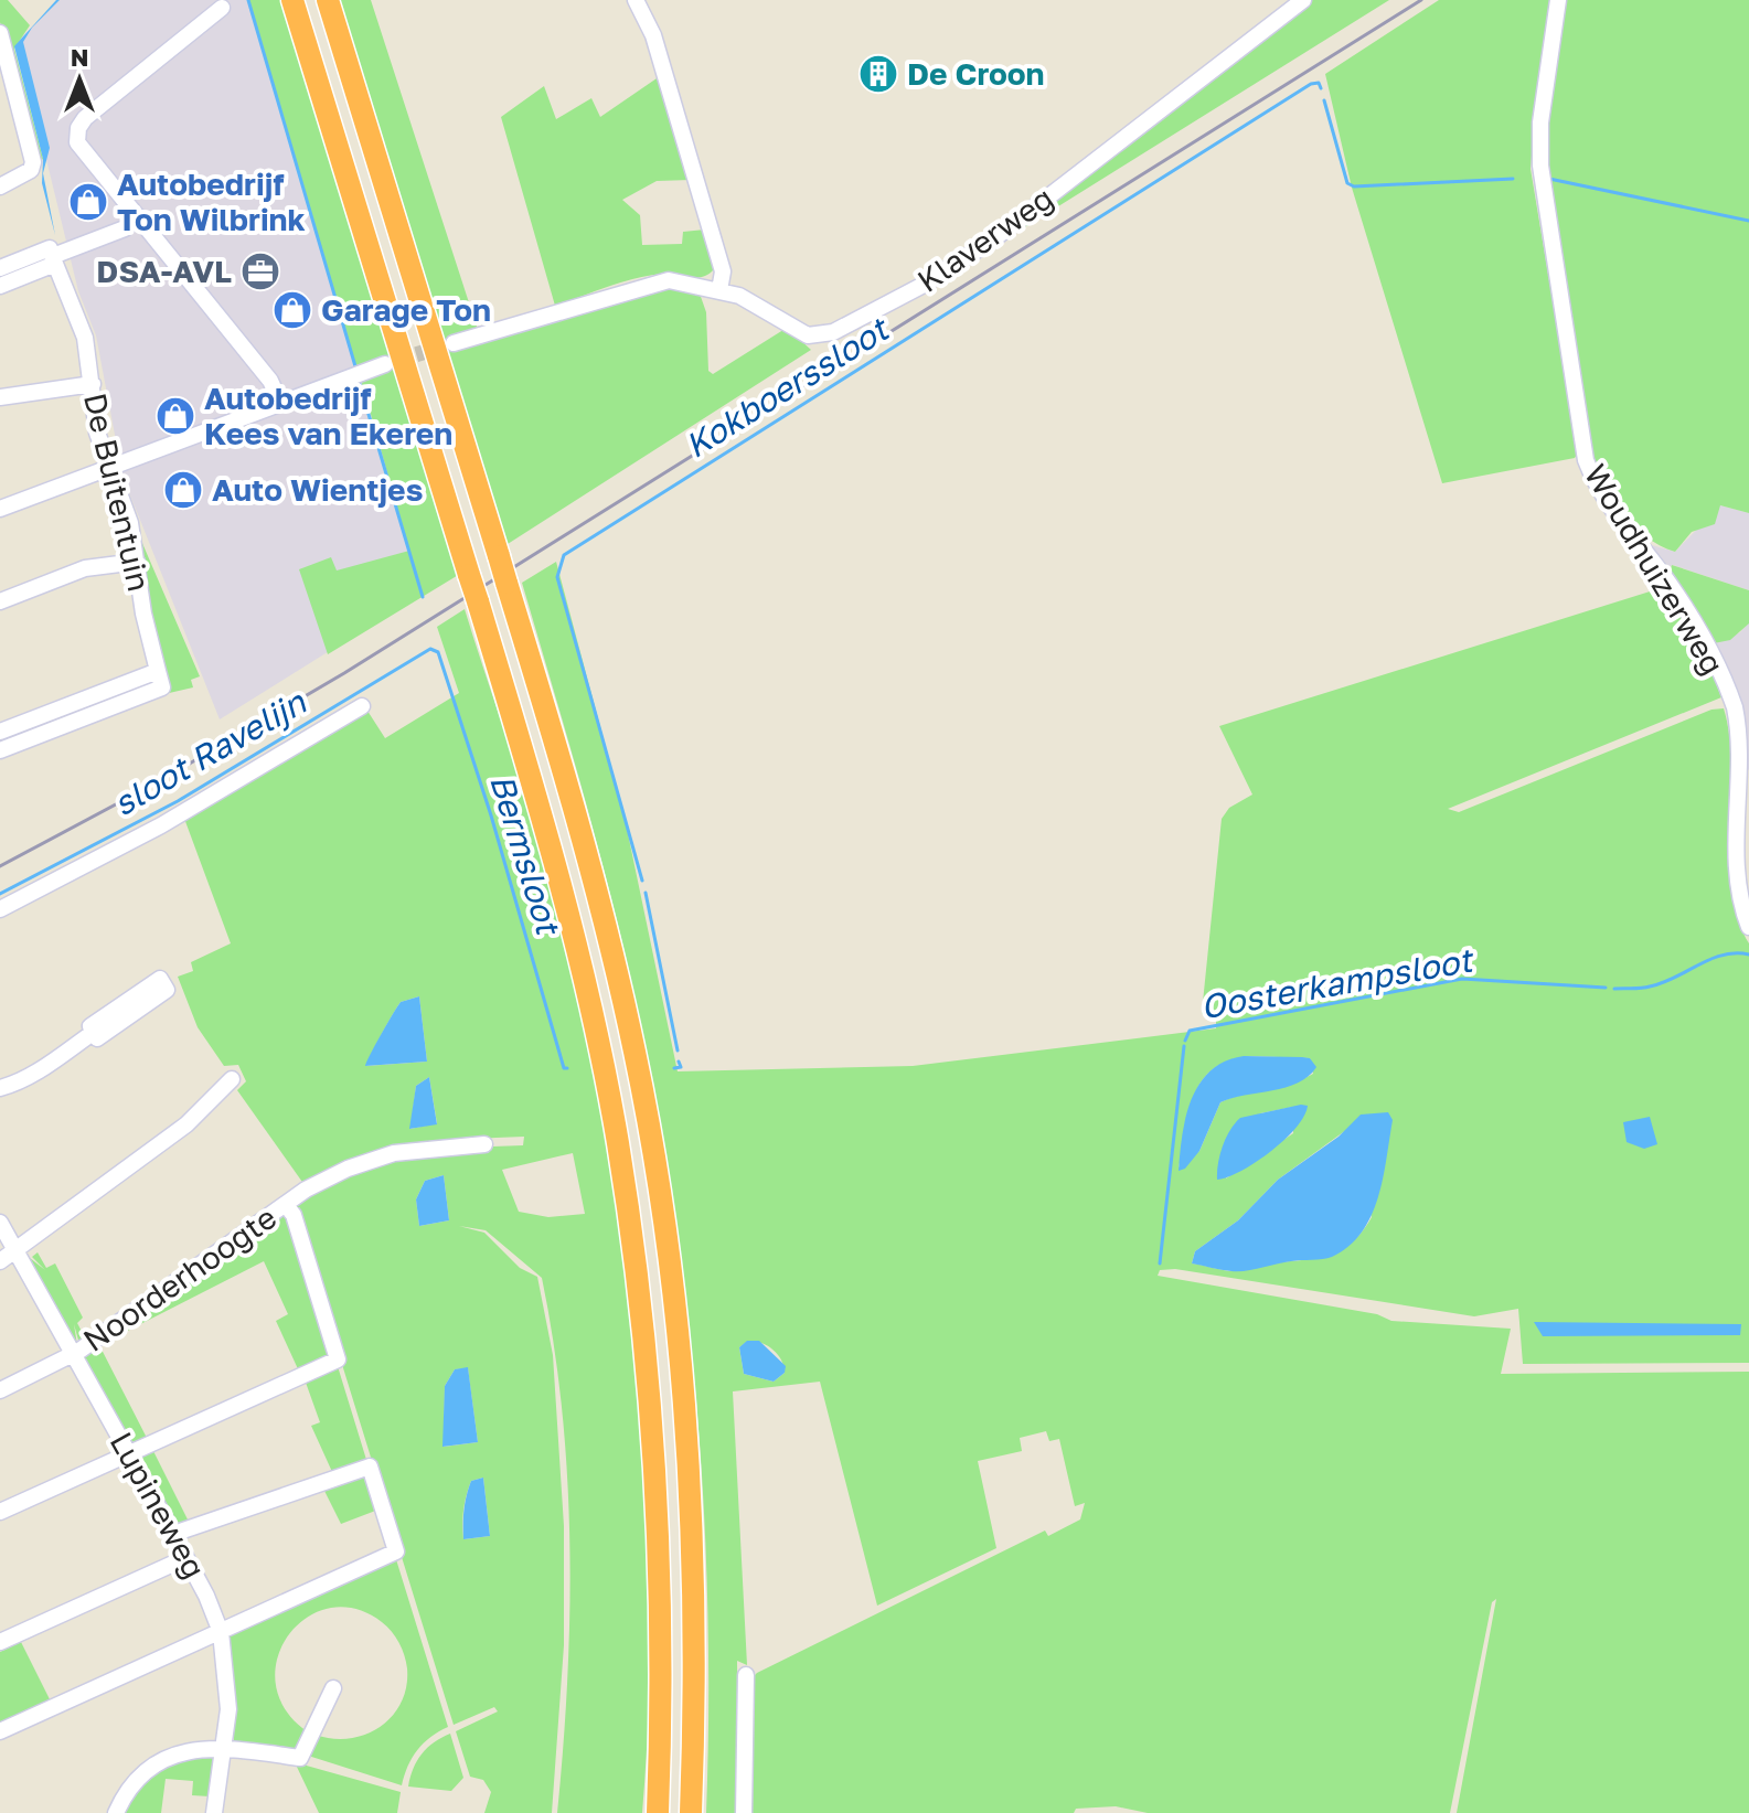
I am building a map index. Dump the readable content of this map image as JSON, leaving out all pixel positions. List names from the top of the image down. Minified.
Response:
{"streets":{"street":["Klaverweg","De Buitentuin","Woudhuizerweg","Noorderhoogte","Lupineweg"]},"crossings":[["Noorderhoogte","Lupineweg"]],"water":["Kokboerssloot","sloot Ravelijn","Bermsloot","Oosterkampsloot"],"places":{"building":["De Croon"],"shop":["Autobedrijf Ton Wilbrink","Garage Ton","Autobedrijf Kees van Ekeren","Auto Wientjes"],"office":["DSA-AVL"]},"north":"top"}
